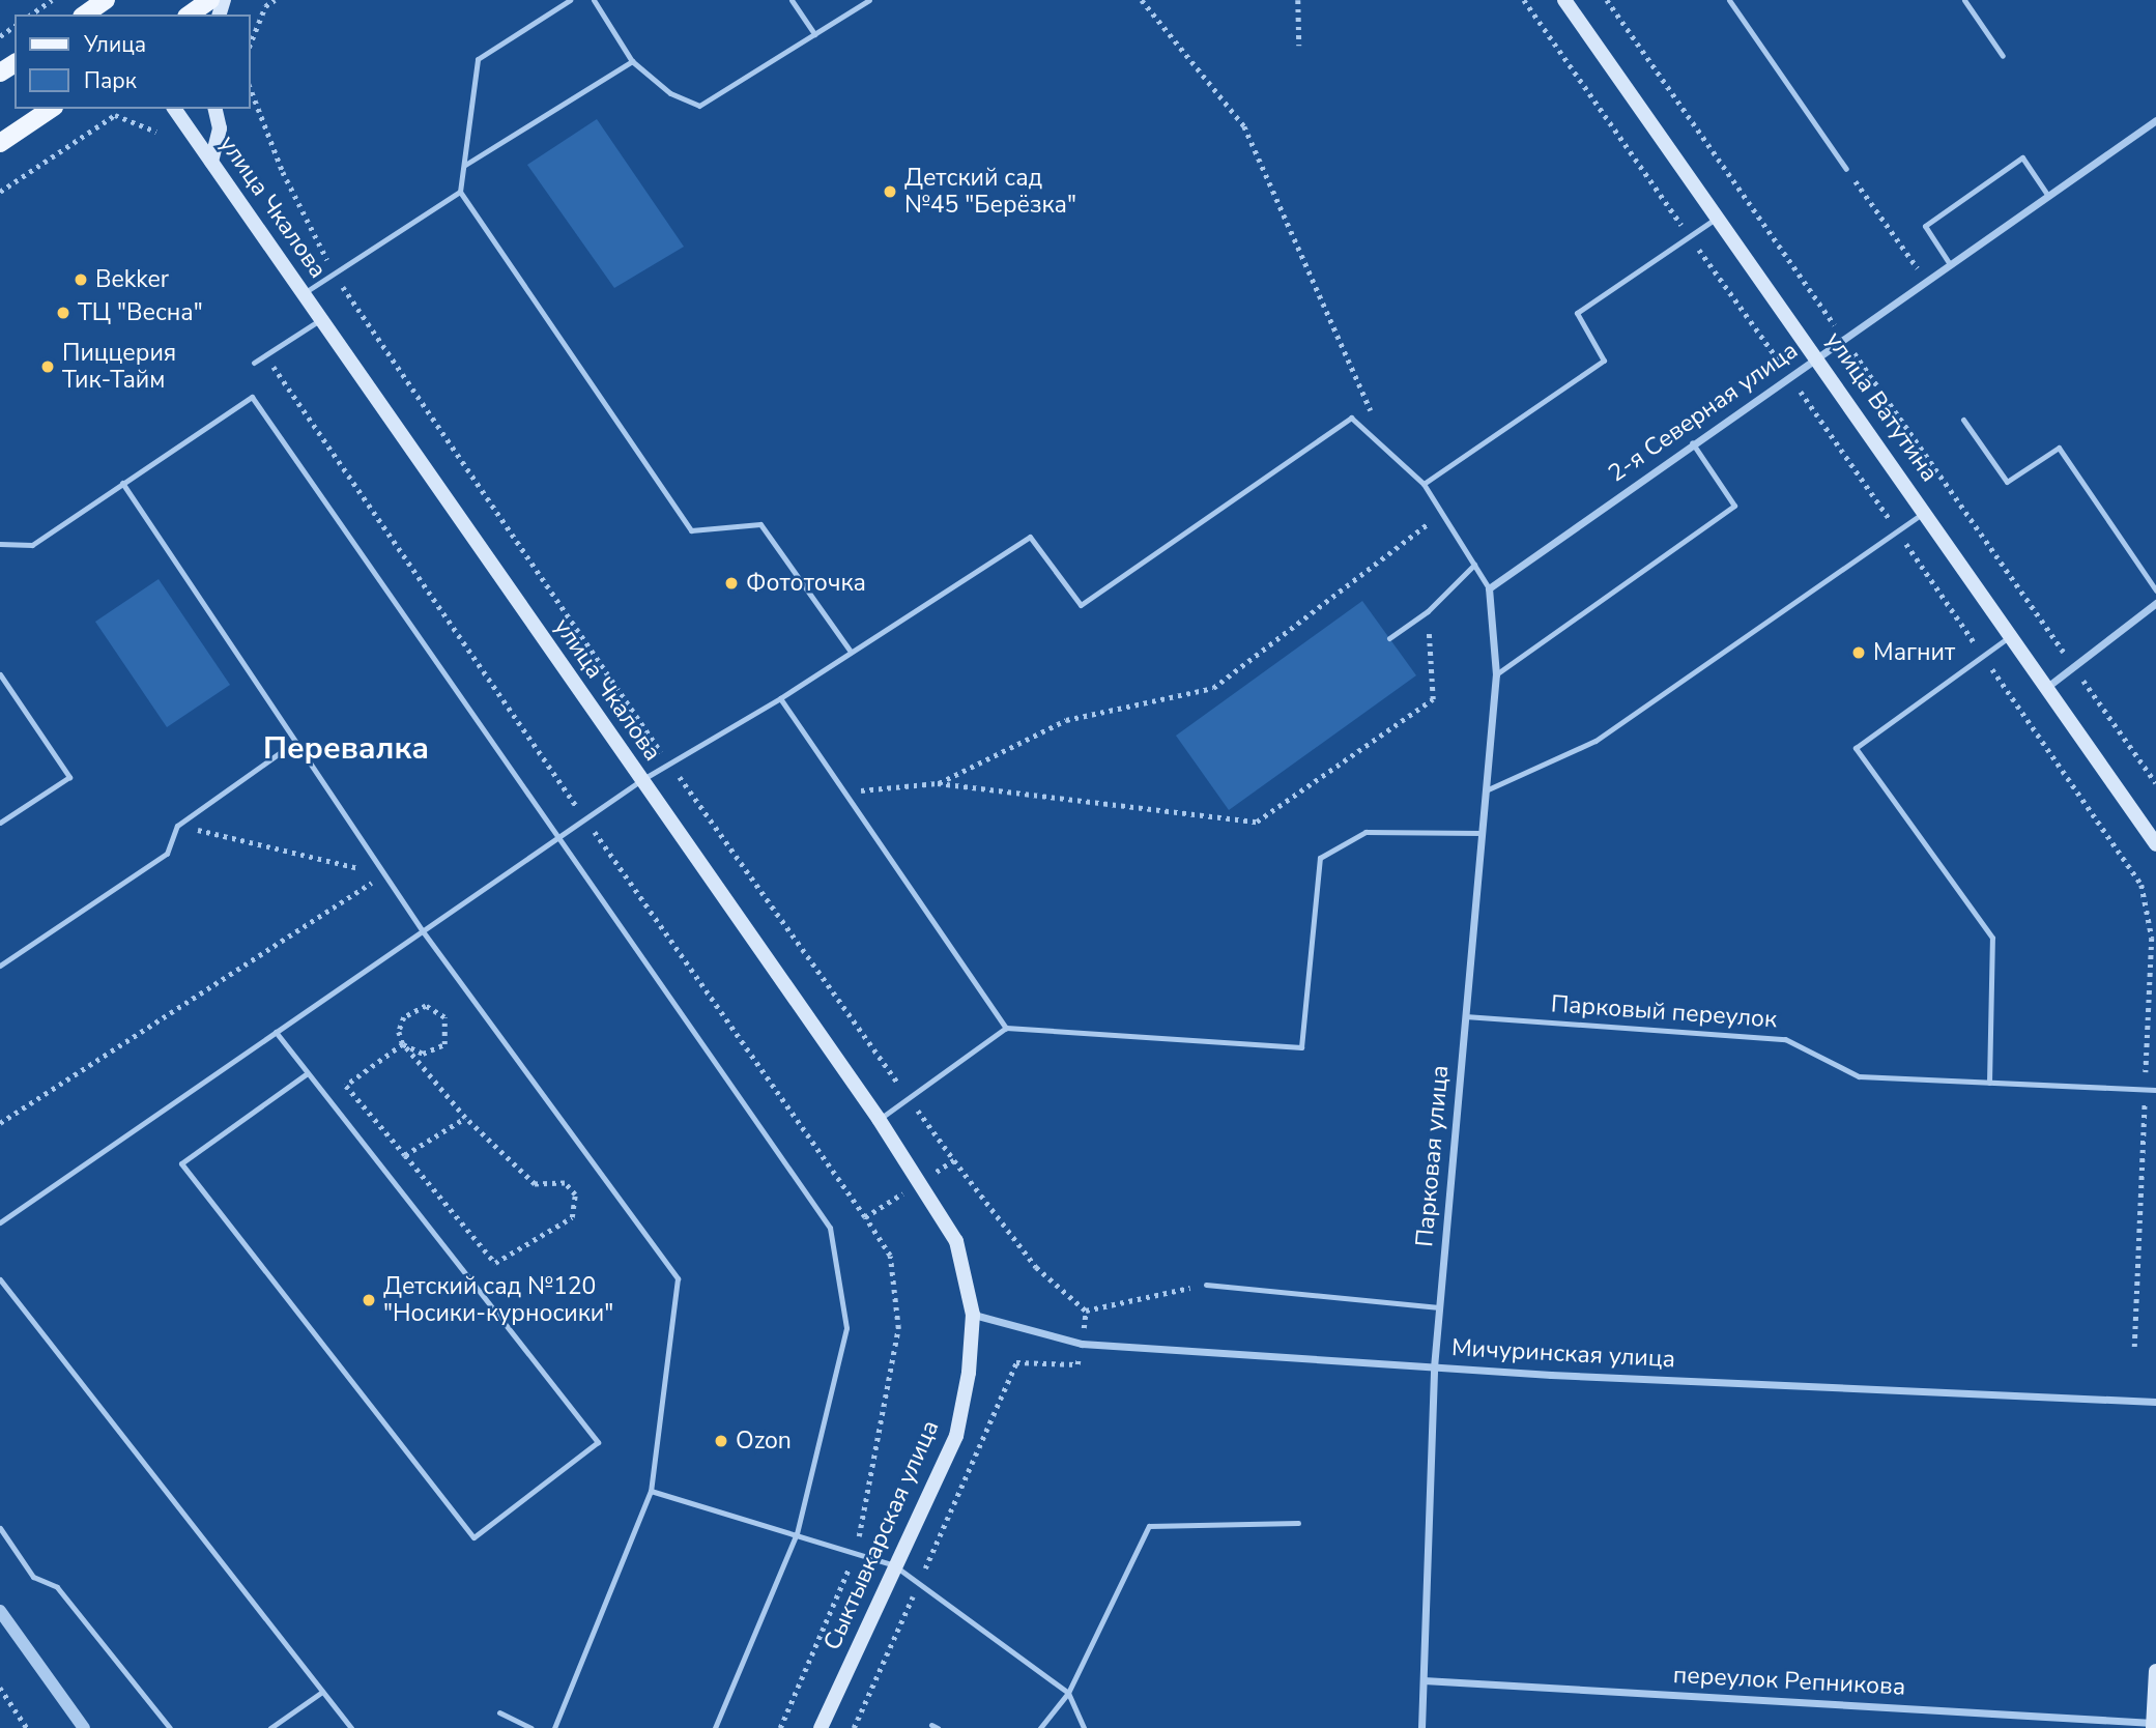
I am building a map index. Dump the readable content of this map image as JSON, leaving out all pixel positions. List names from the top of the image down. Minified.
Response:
{"streets":{"main road":["улица Чкалова","улица Ватутина","Сыктывкарская улица"],"street":["2-я Северная улица","Парковая улица","Мичуринская улица","переулок Репникова"],"lane":["Парковый переулок"]},"crossings":[["улица Чкалова","Мичуринская улица"],["улица Чкалова","Сыктывкарская улица"],["улица Ватутина","2-я Северная улица"],["2-я Северная улица","Парковая улица"],["Парковый переулок","Парковая улица"],["Парковая улица","Мичуринская улица"],["Парковая улица","переулок Репникова"],["Мичуринская улица","Сыктывкарская улица"]],"districts":["Перевалка"],"places":["Детский сад №45 \"Берёзка\"","Bekker","ТЦ \"Весна\"","Пиццерия Тик-Тайм","Фототочка","Магнит","Детский сад №120 \"Носики-курносики\"","Ozon"],"legend":["Улица","Парк"]}
